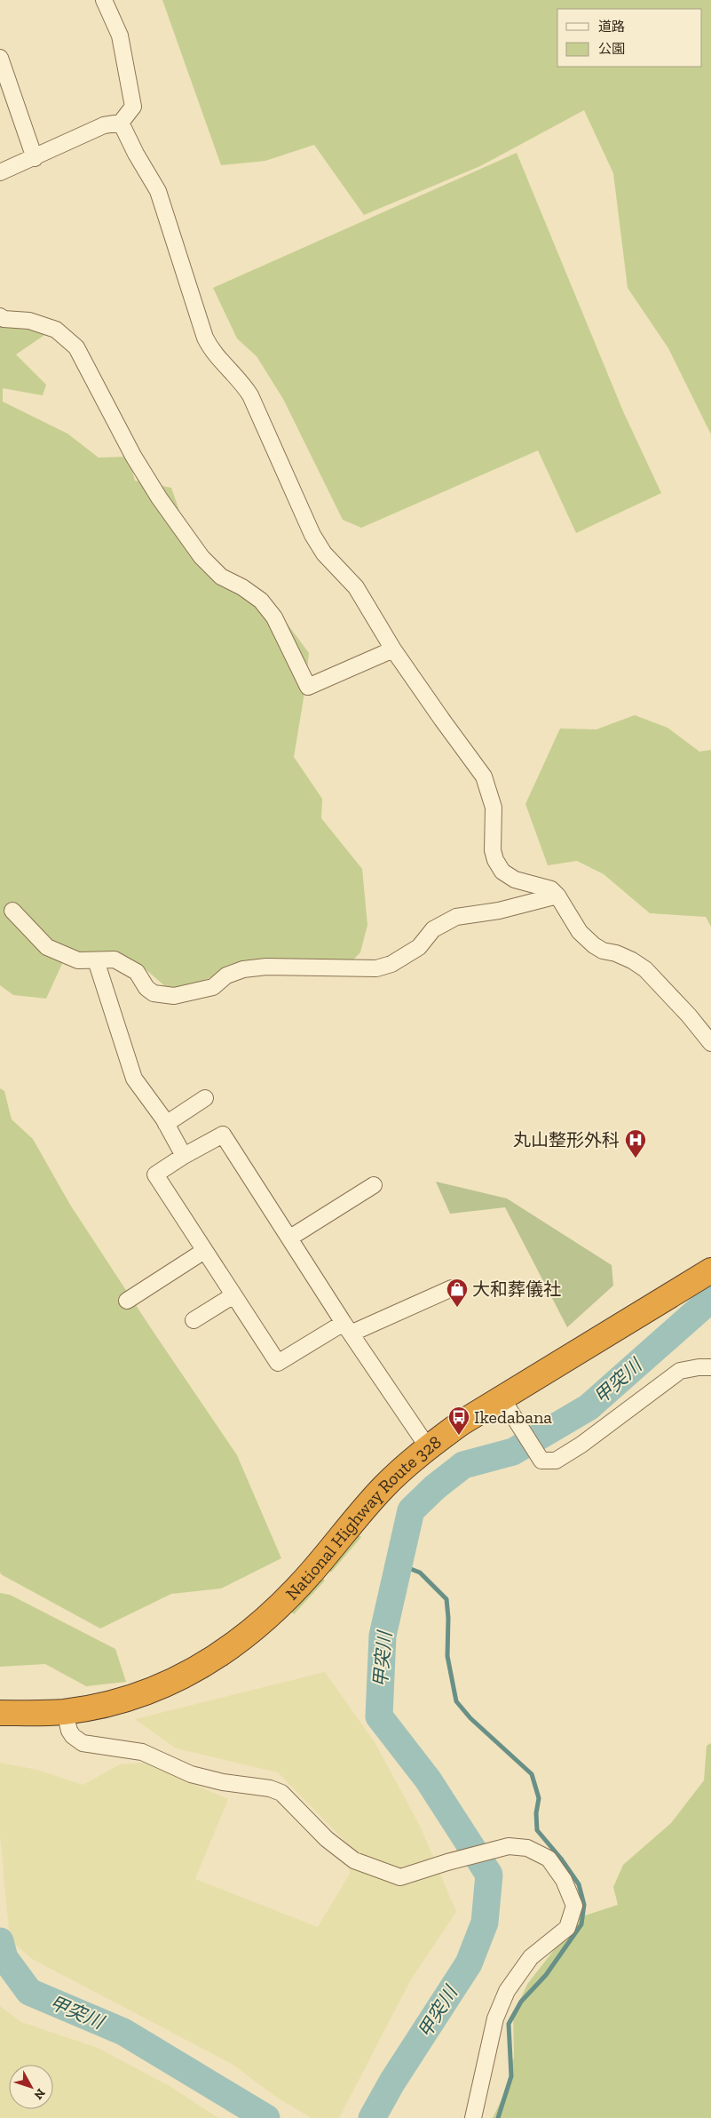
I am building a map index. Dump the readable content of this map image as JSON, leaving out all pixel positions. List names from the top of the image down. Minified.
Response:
{"streets":{"highway":["National Highway Route 328"]},"water":["甲突川"],"places":{"hospital":["丸山整形外科"],"shop":["大和葬儀社"],"bus stop":["Ikedabana"]},"legend":["道路","公園"],"north":"bottom right"}
